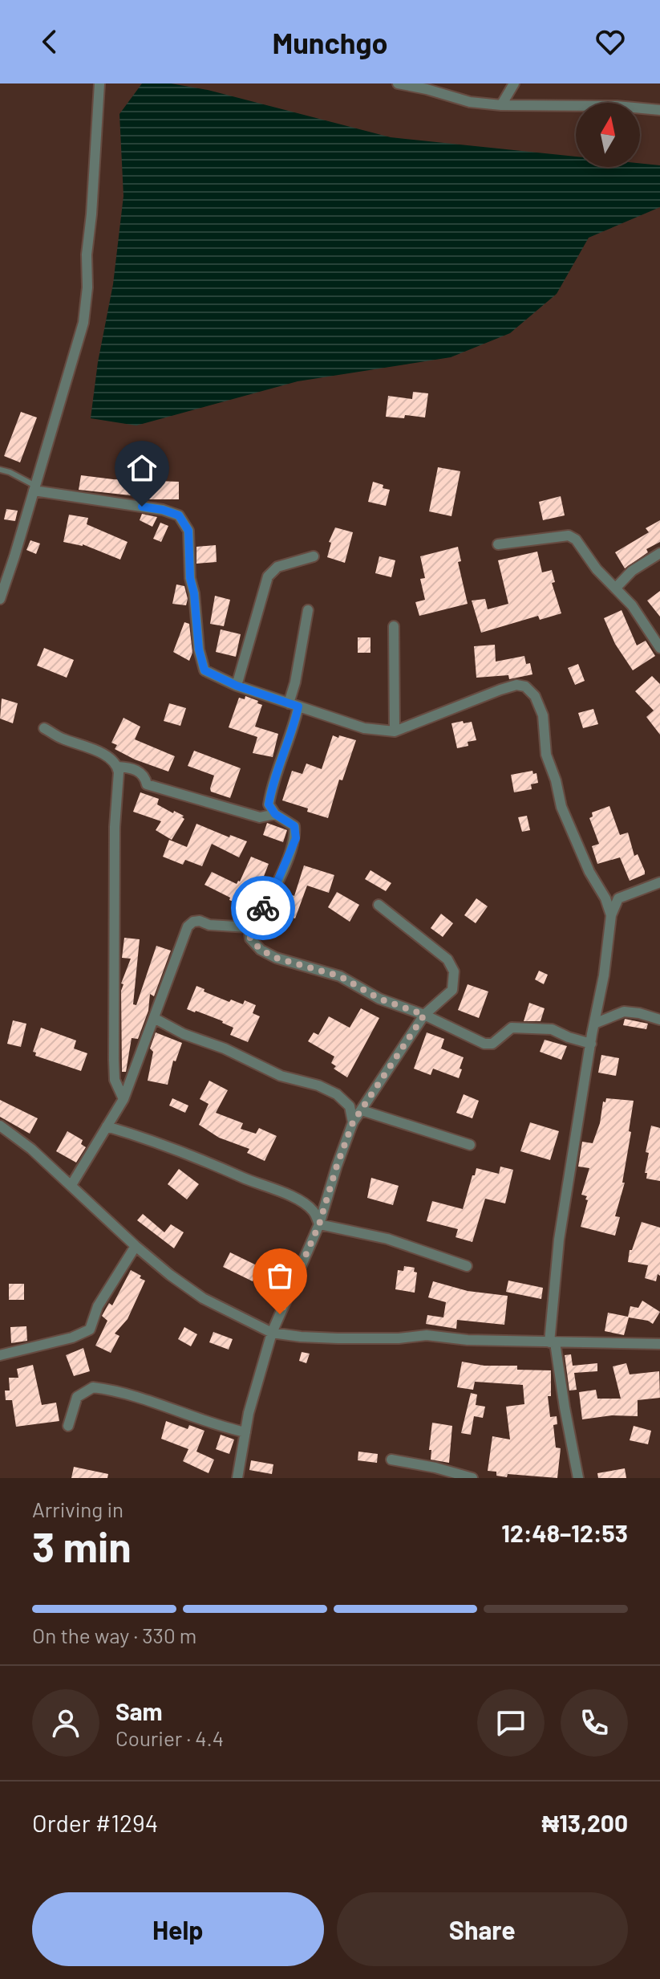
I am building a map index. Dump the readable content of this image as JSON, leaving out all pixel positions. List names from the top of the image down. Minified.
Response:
{"north":"top","page":{"header":"Munchgo","heading":["3 min","Arriving in","12:48–12:53"],"panel":["Sam","Courier · 4.4","Order #1294","₦13,200"],"bar":"On the way · 330 m","buttons":["Help","Share"]}}
